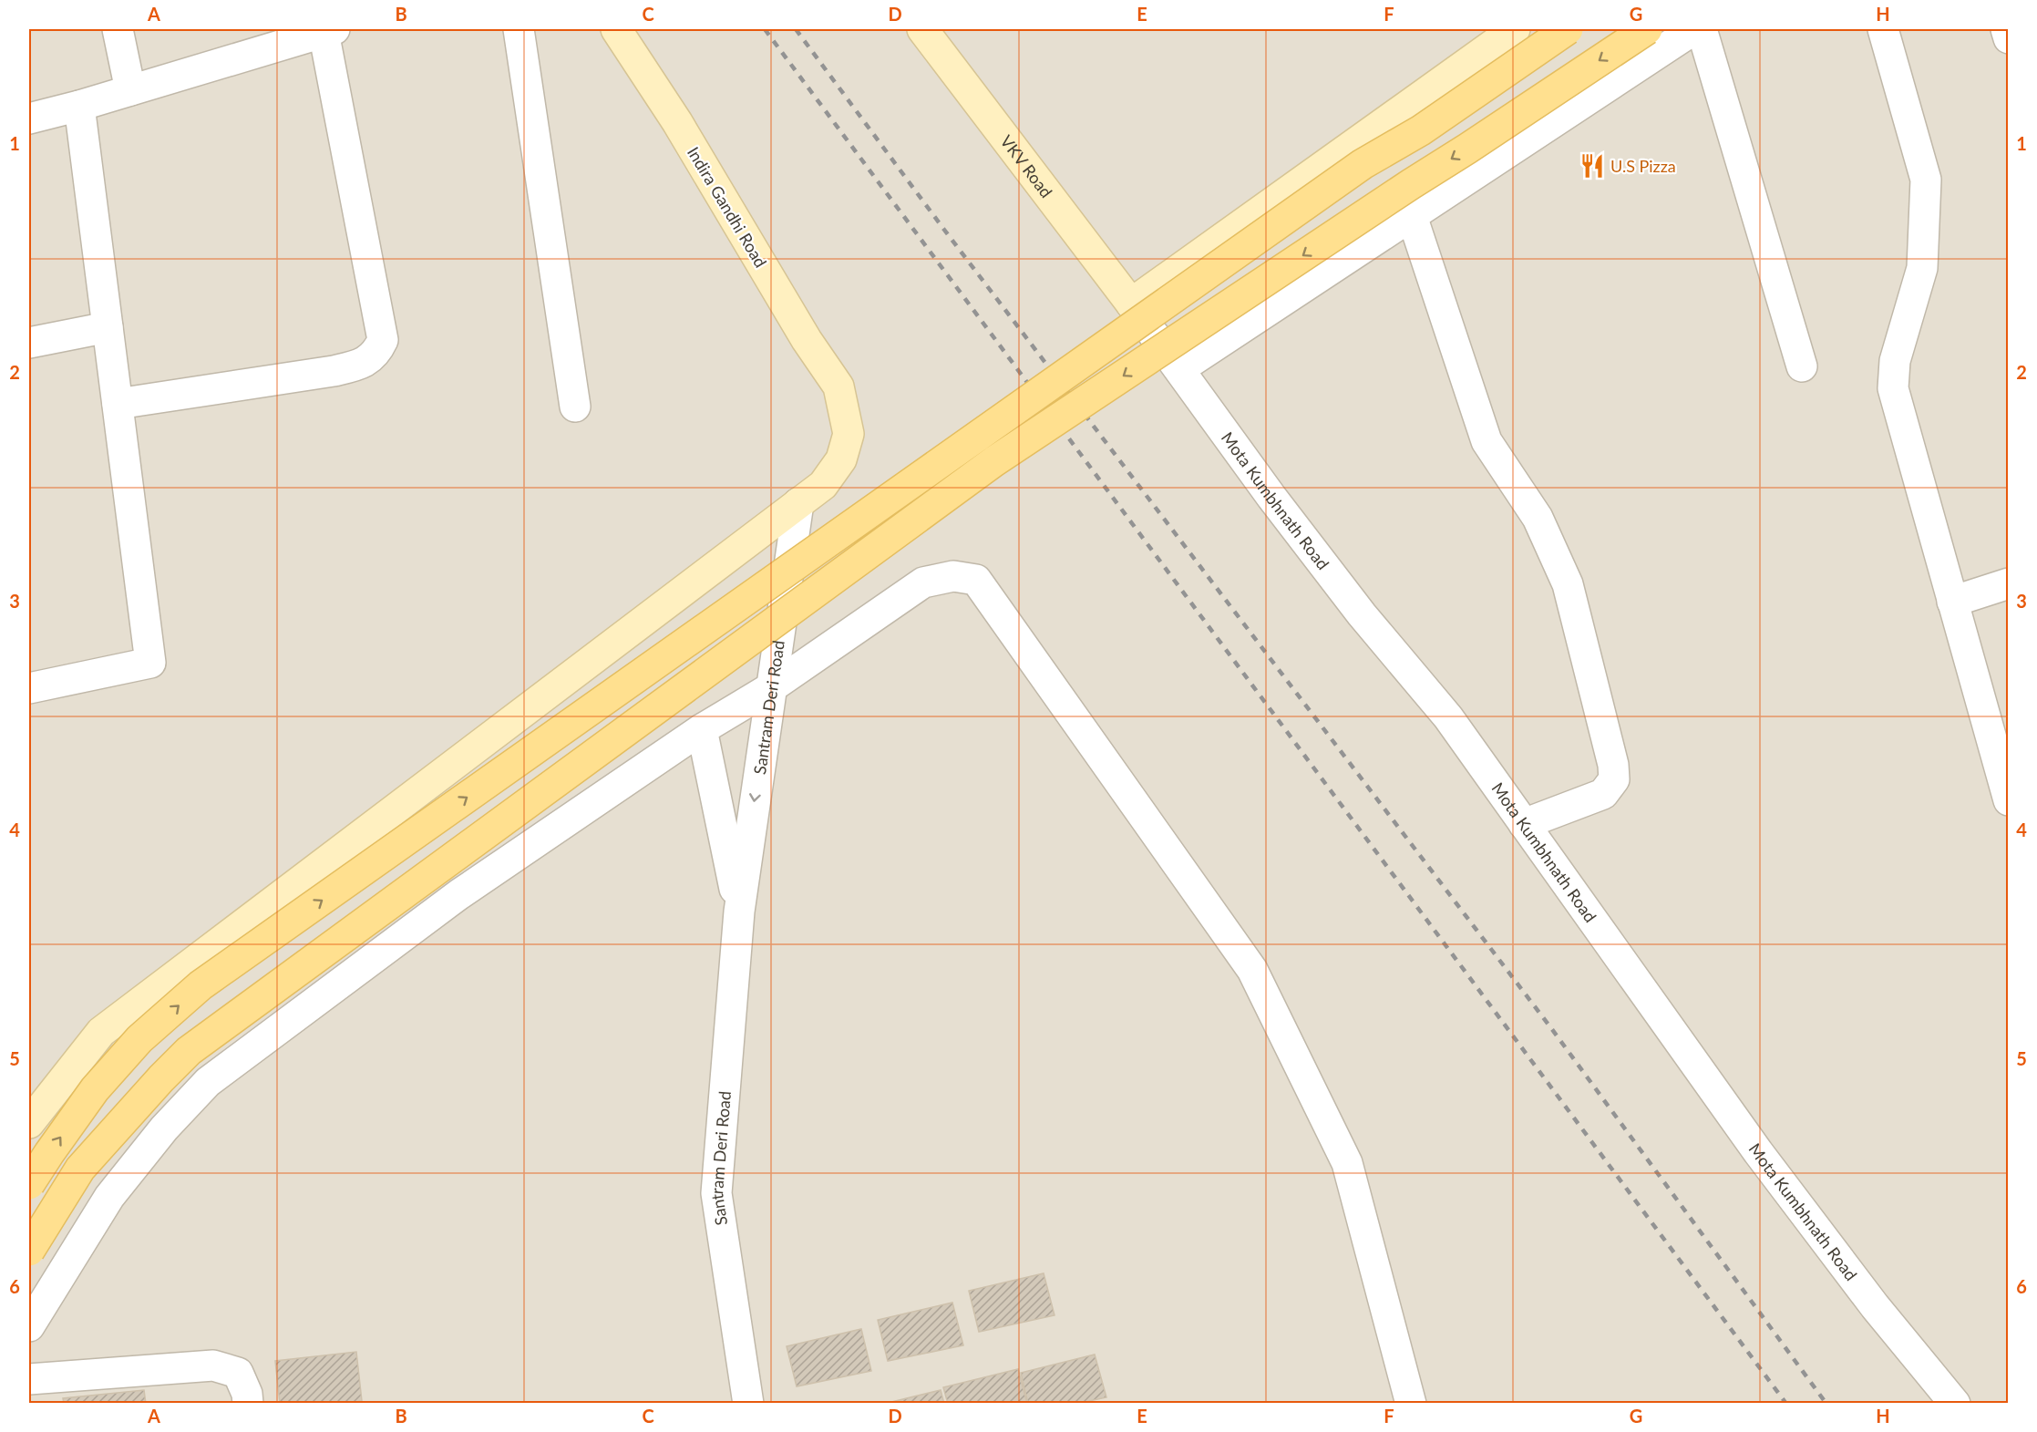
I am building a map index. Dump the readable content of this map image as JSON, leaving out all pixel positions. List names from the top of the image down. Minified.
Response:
{"streets":{"street":["VKV Road","Indira Gandhi Road","Mota Kumbhnath Road","Santram Deri Road"]},"crossings":[["VKV Road","Mota Kumbhnath Road"],["Indira Gandhi Road","Santram Deri Road"]],"places":{"restaurant":["U.S Pizza"]},"grid":{"columns":["A","B","C","D","E","F","G","H"],"rows":["1","2","3","4","5","6"]}}
